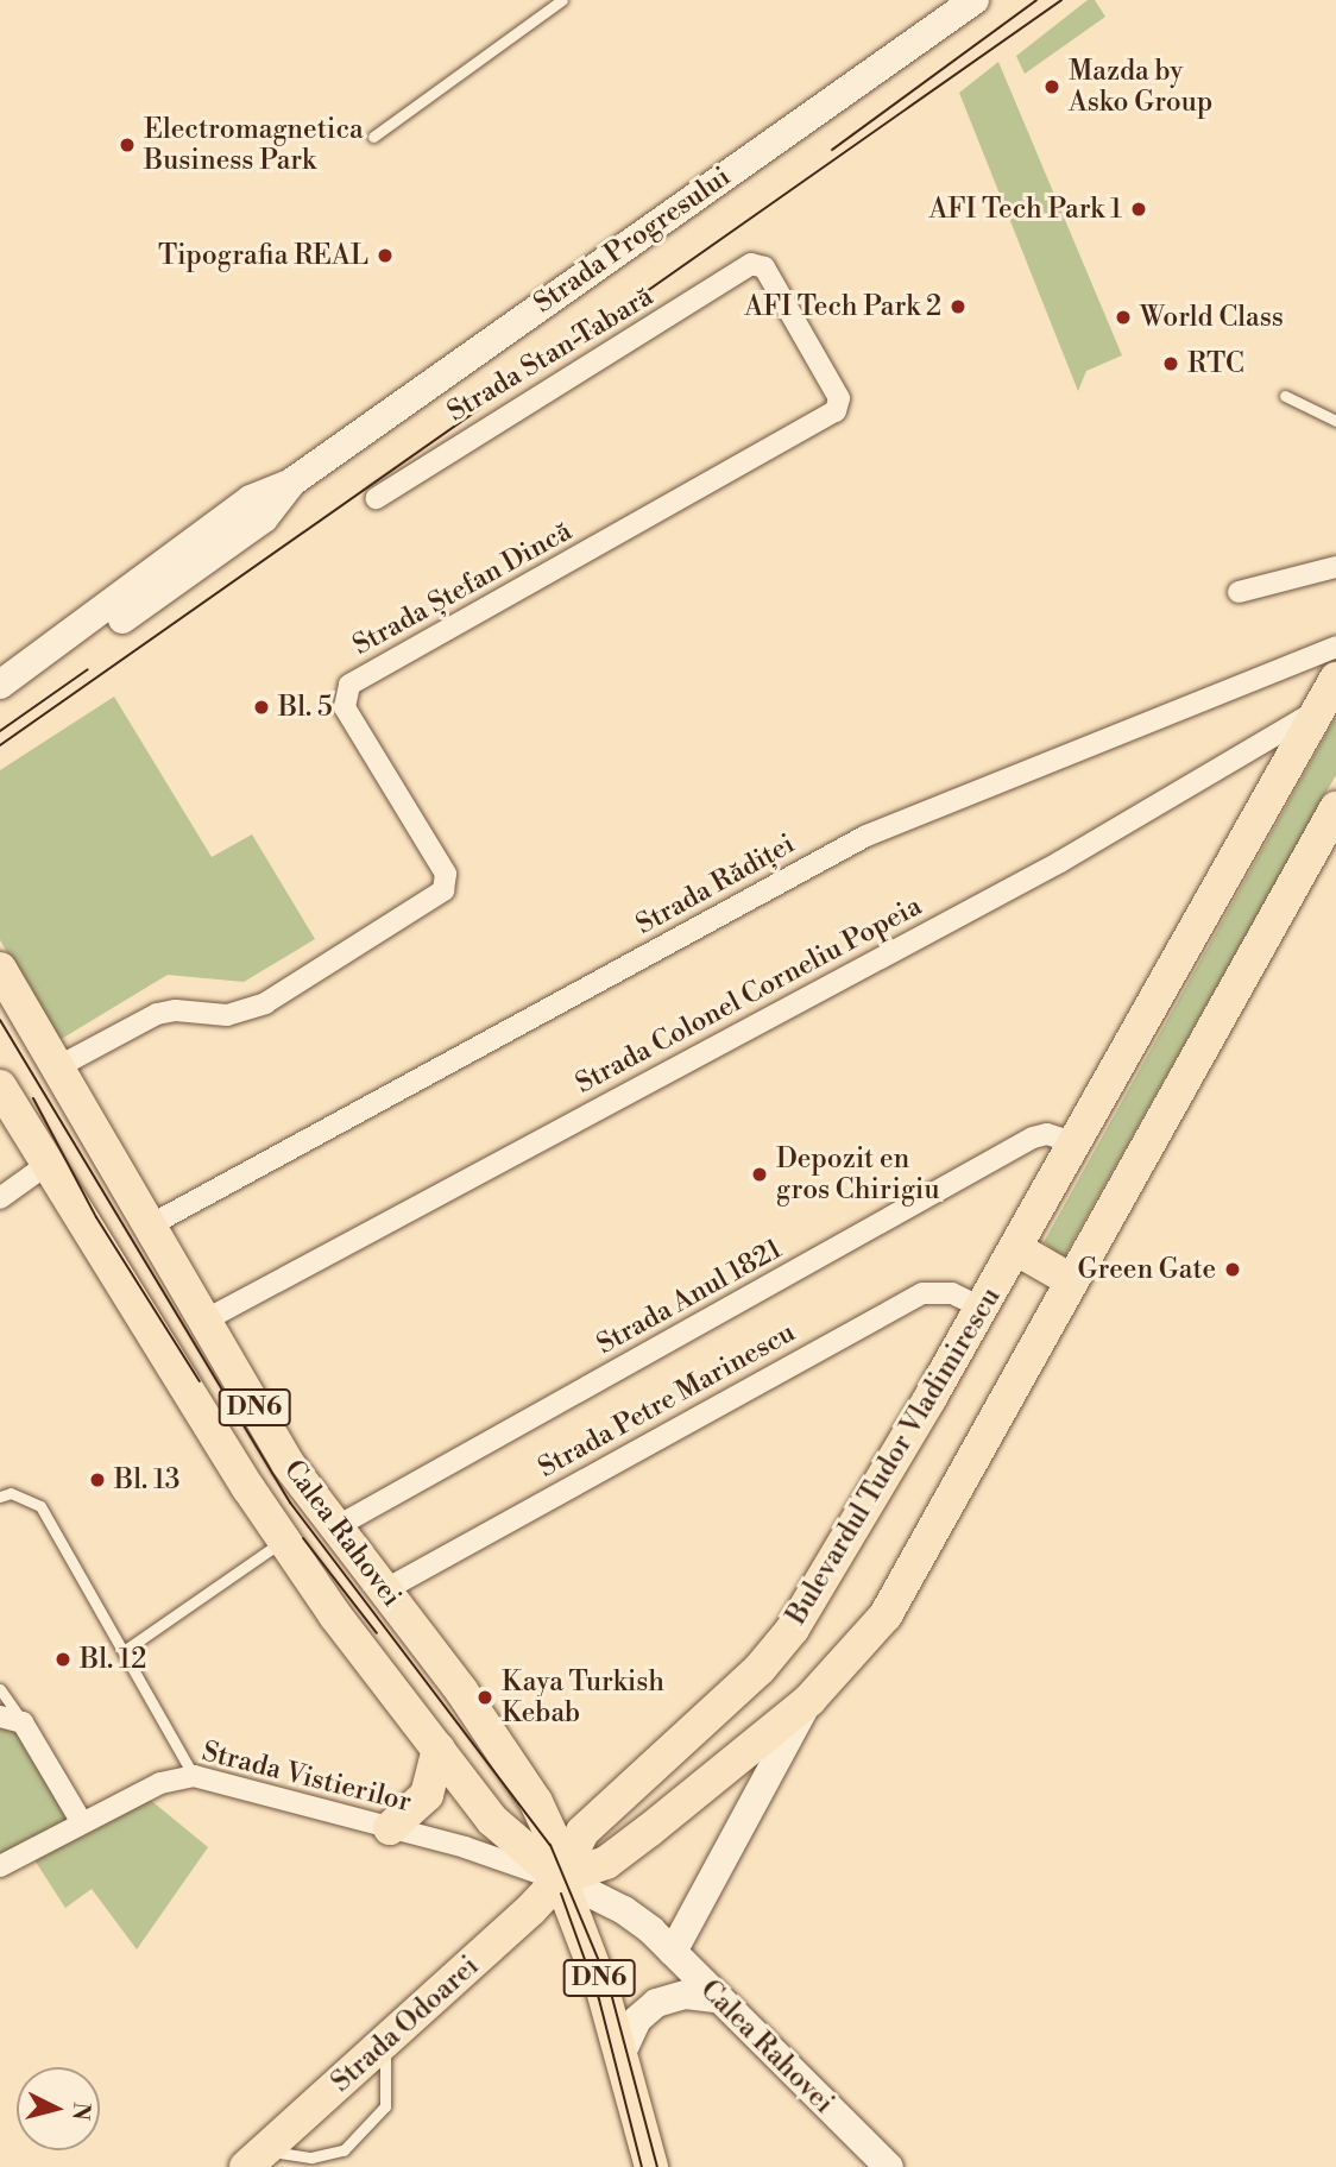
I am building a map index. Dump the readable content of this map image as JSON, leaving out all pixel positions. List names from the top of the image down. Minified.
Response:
{"streets":{"main road":["Strada Progresului","DN6","Bulevardul Tudor Vladimirescu","Calea Rahovei","Strada Odoarei"],"street":["Strada Stan Tabară","Strada Ștefan Dincă","Strada Rădiței","Strada Colonel Corneliu Popeia","Strada Anul 1821","Strada Petre Marinescu","Strada Vistierilor"]},"crossings":[["Strada Stan Tabară","Strada Ștefan Dincă"],["Strada Ștefan Dincă","Calea Rahovei"],["Strada Rădiței","Calea Rahovei"],["Strada Colonel Corneliu Popeia","Bulevardul Tudor Vladimirescu"],["Strada Colonel Corneliu Popeia","Calea Rahovei"],["Strada Anul 1821","Bulevardul Tudor Vladimirescu"],["Strada Anul 1821","Calea Rahovei"],["Strada Petre Marinescu","Bulevardul Tudor Vladimirescu"],["Strada Petre Marinescu","Calea Rahovei"],["DN6","Bulevardul Tudor Vladimirescu"],["DN6","Calea Rahovei"],["DN6","Strada Vistierilor"],["DN6","Strada Odoarei"],["Bulevardul Tudor Vladimirescu","Calea Rahovei"],["Bulevardul Tudor Vladimirescu","Strada Vistierilor"],["Bulevardul Tudor Vladimirescu","Strada Odoarei"],["Calea Rahovei","Strada Vistierilor"],["Calea Rahovei","Strada Odoarei"],["Strada Vistierilor","Strada Odoarei"]],"places":["Mazda by Asko Group","Electromagnetica Business Park","AFI Tech Park 1","Tipografia REAL","AFI Tech Park 2","World Class","RTC","Bl. 5","Depozit en gros Chirigiu","Green Gate","Bl. 13","Bl. 12","Kaya Turkish Kebab"],"north":"right"}
